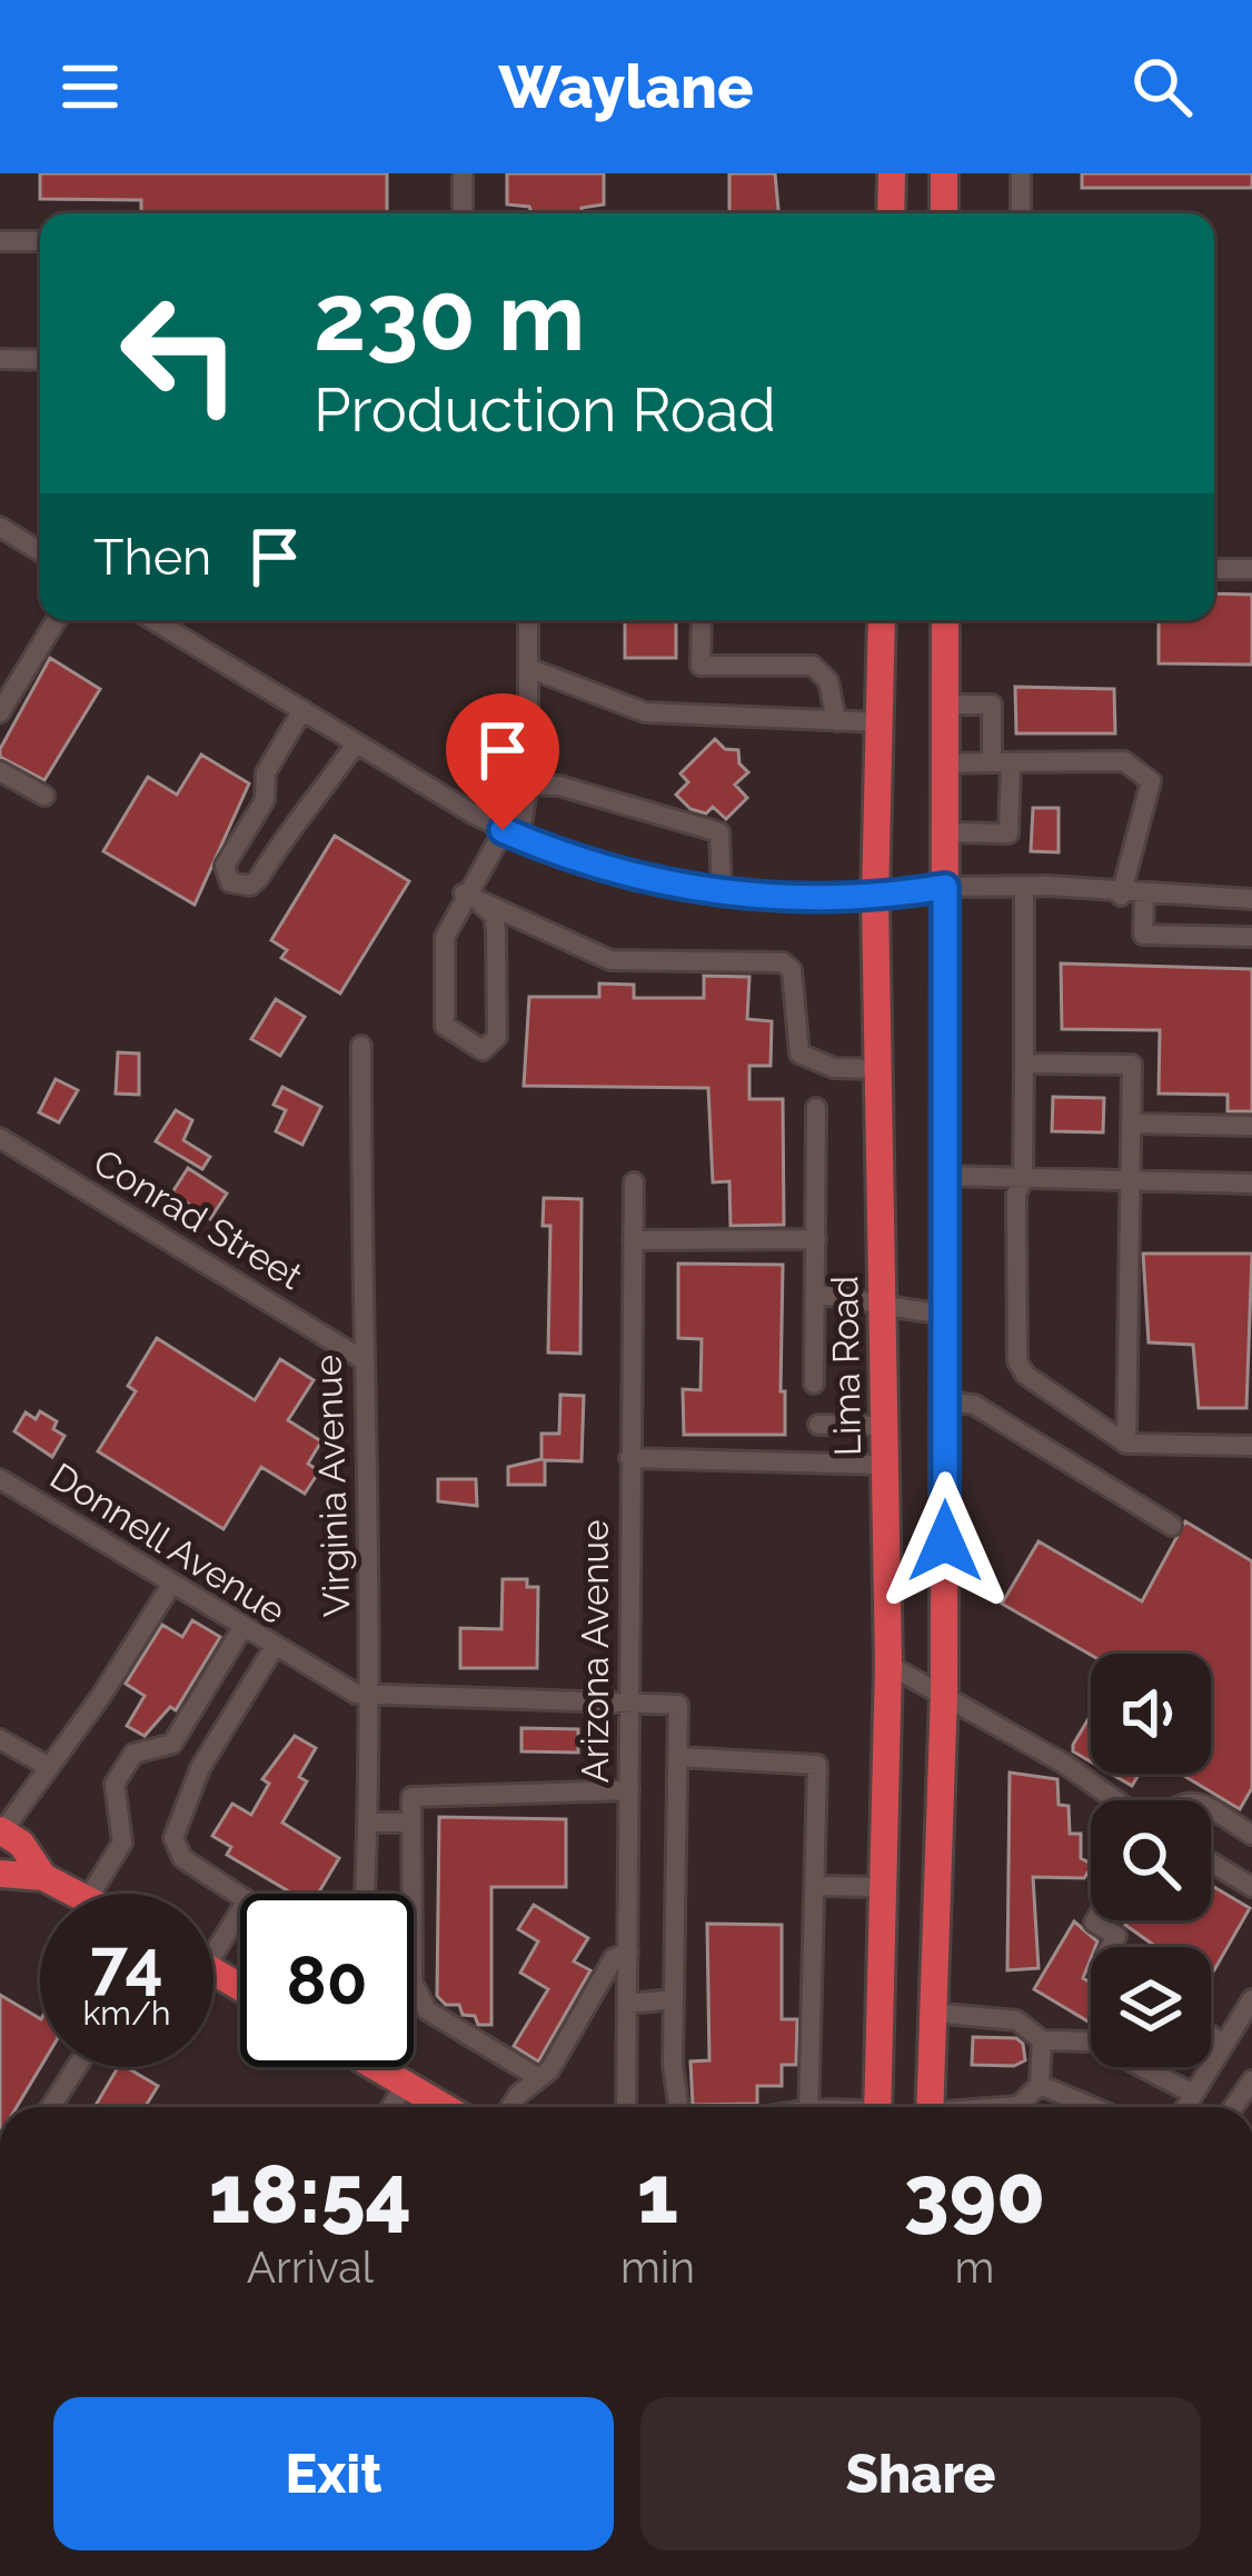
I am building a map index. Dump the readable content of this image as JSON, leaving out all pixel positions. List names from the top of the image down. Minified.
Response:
{"streets":{"highway":["Lima Road"],"street":["Conrad Street","Virginia Avenue","Donnell Avenue","Arizona Avenue"]},"crossings":[["Conrad Street","Virginia Avenue"],["Virginia Avenue","Donnell Avenue"]],"page":{"header":"Waylane","turn":["230 m","Production Road"],"then":"Then","speed":"74 km/h","limit":"80","eta":["18:54","Arrival","1","min","390","m"],"buttons":["Exit","Share"]}}
